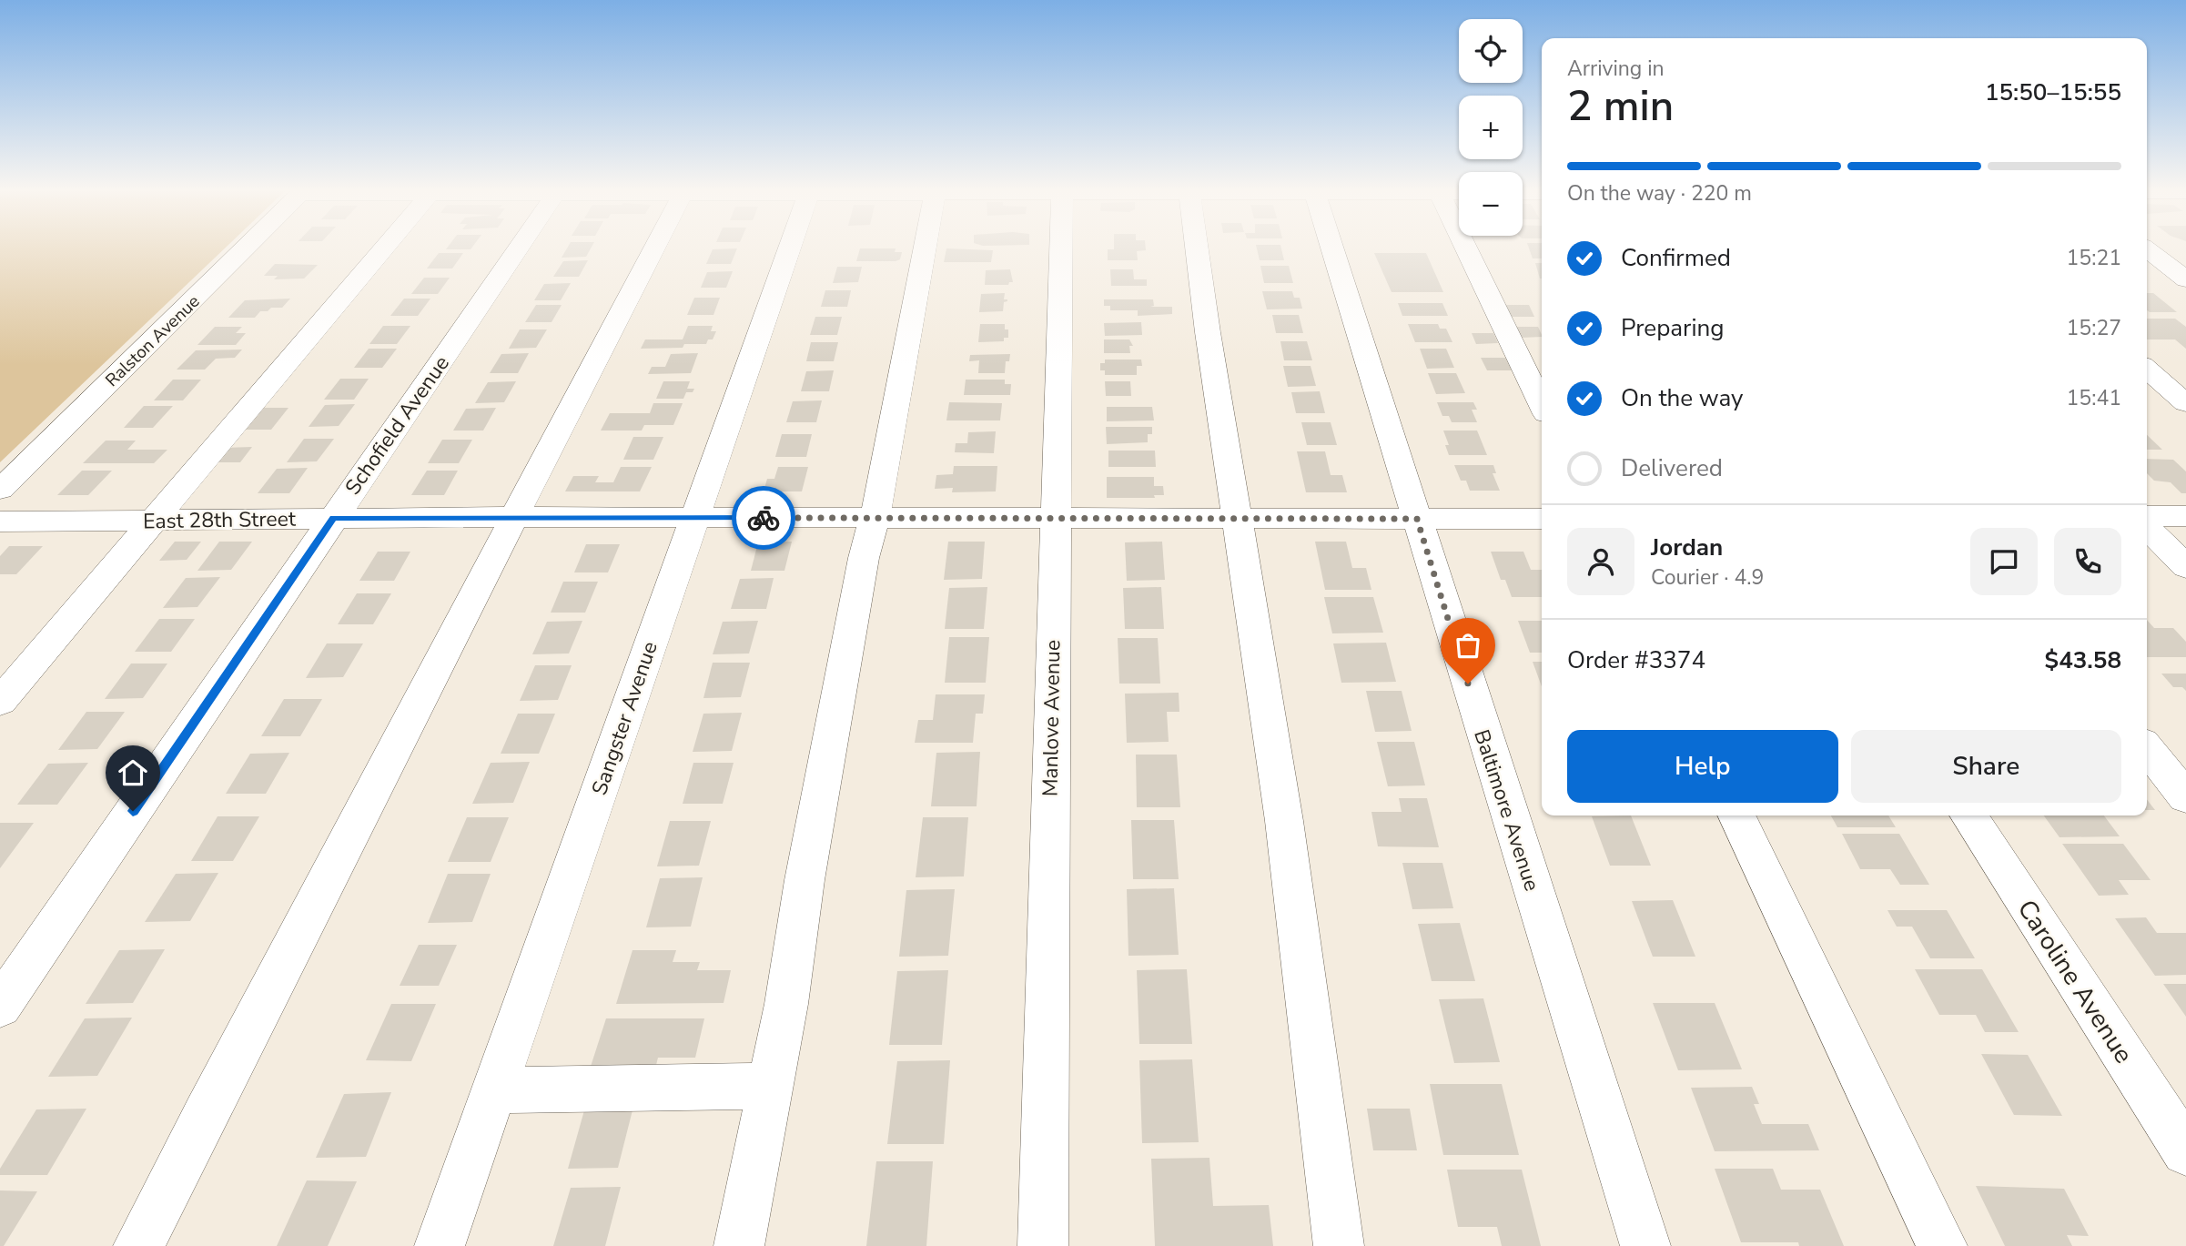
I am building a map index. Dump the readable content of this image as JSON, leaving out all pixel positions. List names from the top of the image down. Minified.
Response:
{"streets":{"street":["Ralston Avenue","Schofield Avenue","East 28th Street","Sangster Avenue","Manlove Avenue","Baltimore Avenue","Caroline Avenue"]},"crossings":[["Schofield Avenue","East 28th Street"],["East 28th Street","Sangster Avenue"],["East 28th Street","Manlove Avenue"],["East 28th Street","Baltimore Avenue"]],"page":{"map_buttons":["+","−"],"heading":["2 min","Arriving in","15:50–15:55"],"panel":["Jordan","Courier · 4.9","Order #3374","$43.58"],"bar":"On the way · 220 m","list":[["Confirmed","15:21"],["Preparing","15:27"],["On the way","15:41"],"Delivered"],"buttons":["Help","Share"]}}
